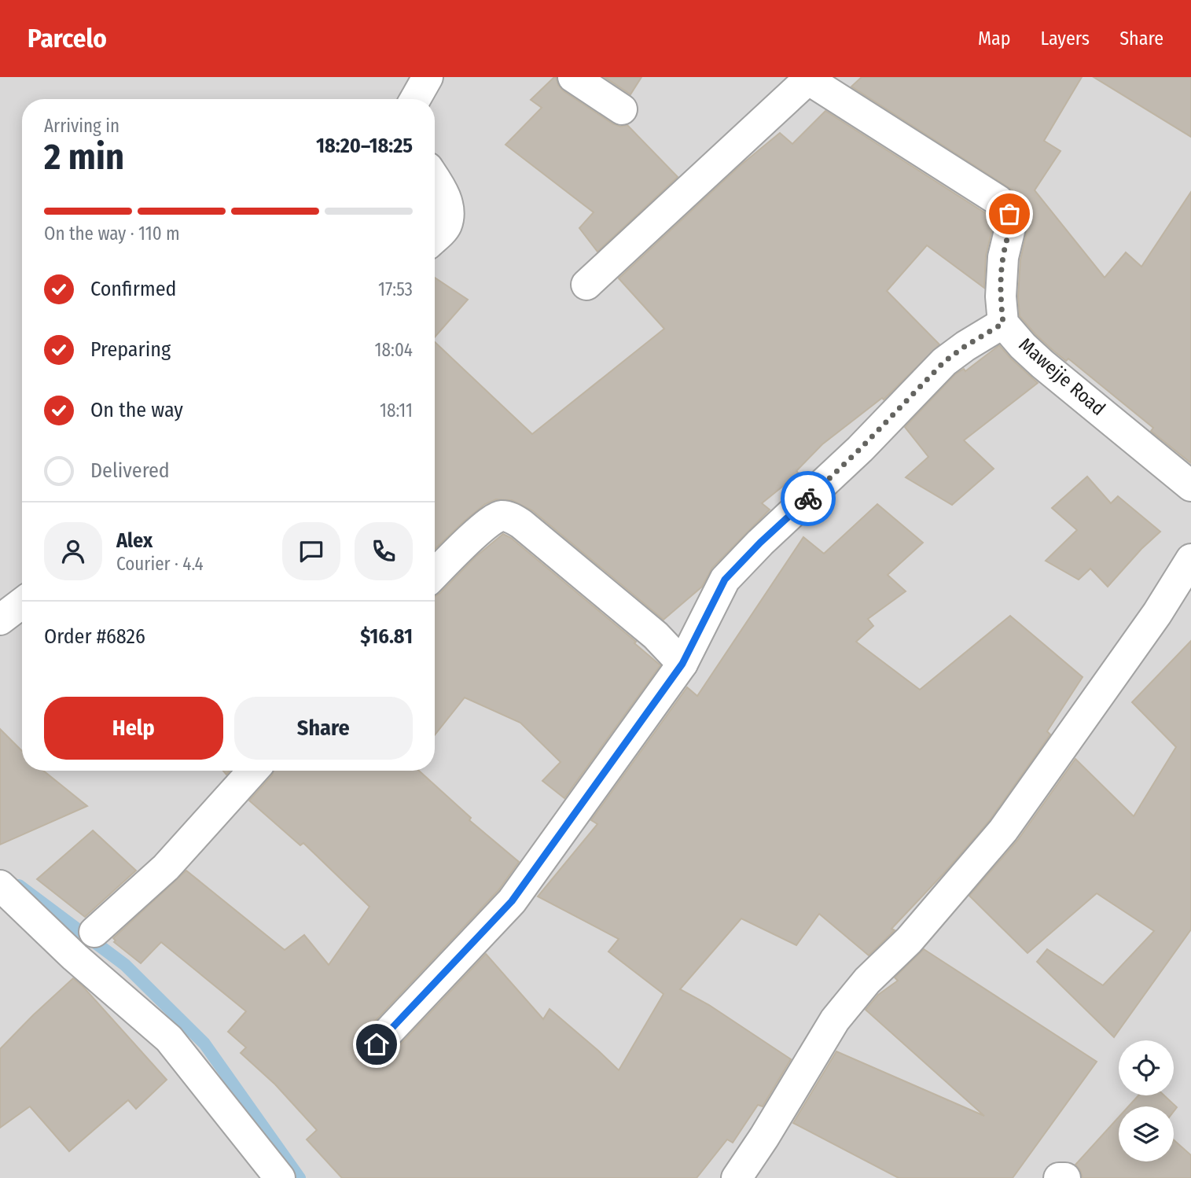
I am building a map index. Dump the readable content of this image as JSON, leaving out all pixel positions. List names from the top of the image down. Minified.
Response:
{"streets":{"street":["Mawejje Road"]},"page":{"header":"Parcelo","nav":["Map","Layers","Share"],"heading":["2 min","Arriving in","18:20–18:25"],"panel":["Alex","Courier · 4.4","Order #6826","$16.81"],"bar":"On the way · 110 m","list":[["Confirmed","17:53"],["Preparing","18:04"],["On the way","18:11"],"Delivered"],"buttons":["Help","Share"]}}
